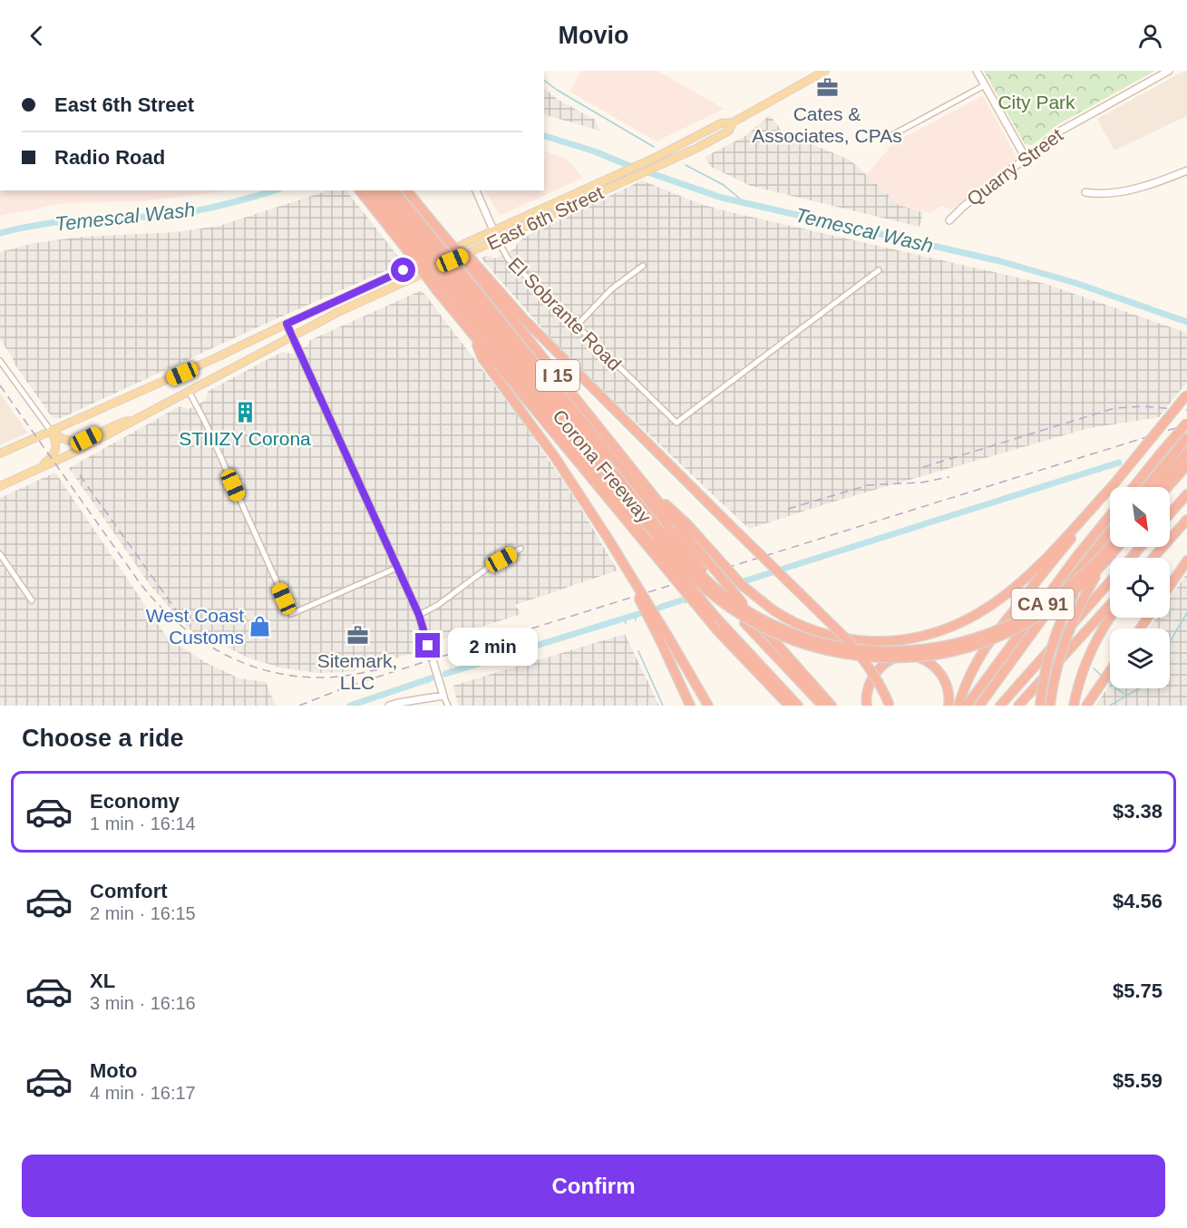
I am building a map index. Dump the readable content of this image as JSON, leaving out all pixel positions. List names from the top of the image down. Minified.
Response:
{"streets":{"highway":["I 15","Corona Freeway","CA 91"],"main road":["East 6th Street"],"street":["Quarry Street","El Sobrante Road"]},"crossings":[["East 6th Street","El Sobrante Road"]],"water":["Temescal Wash"],"parks":["City Park"],"places":{"office":["Cates & Associates, CPAs","Sitemark, LLC"],"building":["STIIIZY Corona"],"shop":["West Coast Customs"]},"north":"bottom right","page":{"header":"Movio","banner":["East 6th Street","Radio Road"],"bubble":"2 min","heading":"Choose a ride","list":[{"name":"Economy","note":"1 min · 16:14","value":"$3.38"},{"name":"Comfort","note":"2 min · 16:15","value":"$4.56"},{"name":"XL","note":"3 min · 16:16","value":"$5.75"},{"name":"Moto","note":"4 min · 16:17","value":"$5.59"}],"buttons":"Confirm"}}
